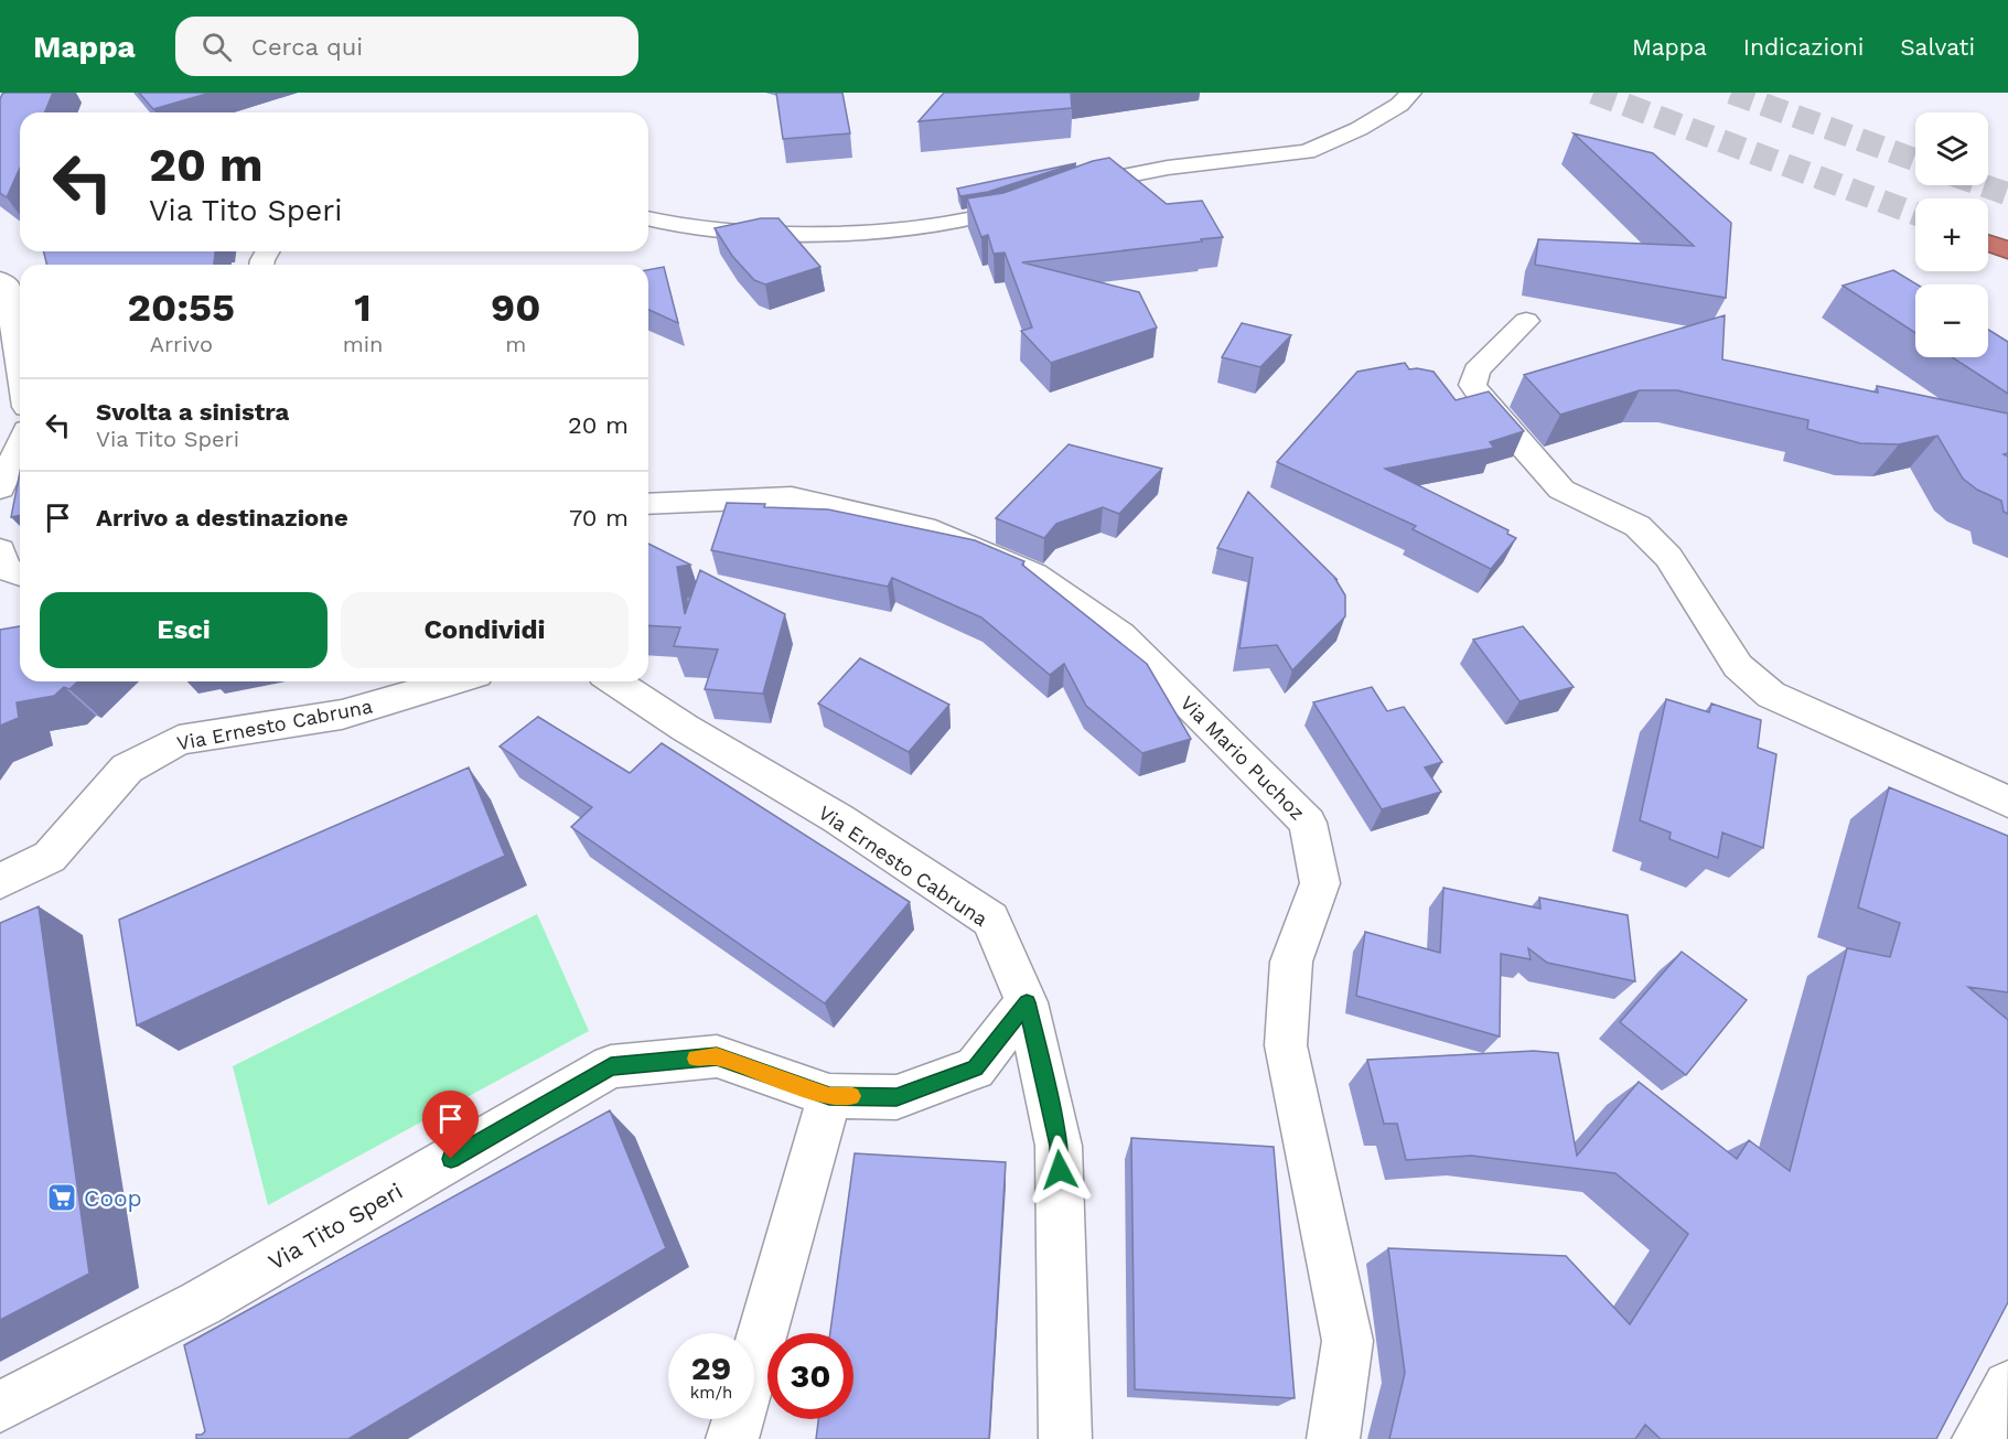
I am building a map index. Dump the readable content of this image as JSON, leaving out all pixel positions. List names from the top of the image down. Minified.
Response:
{"streets":{"street":["Via Ernesto Cabruna","Via Mario Puchoz","Via Tito Speri"]},"crossings":[["Via Ernesto Cabruna","Via Tito Speri"]],"places":{"supermarket":["Coop"]},"page":{"header":"Mappa","search":"Cerca qui","nav":["Mappa","Indicazioni","Salvati"],"map_buttons":["+","−"],"turn":["20 m","Via Tito Speri"],"eta":["20:55","Arrivo","1","min","90","m"],"list":[{"name":"Svolta a sinistra","note":"Via Tito Speri","value":"20 m"},{"name":"Arrivo a destinazione","value":"70 m"}],"buttons":["Esci","Condividi"],"speed":"29 km/h","limit":"30"}}
